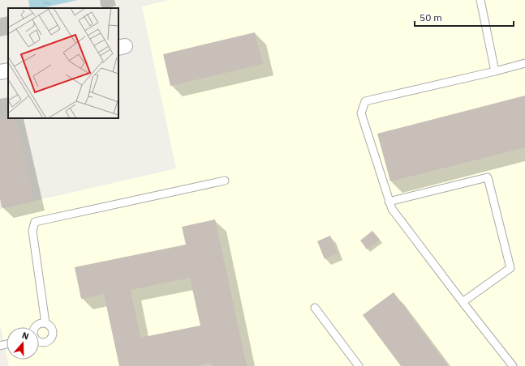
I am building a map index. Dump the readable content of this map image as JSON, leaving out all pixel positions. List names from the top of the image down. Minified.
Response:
{"scale_bar":"50 m","north":"top"}
